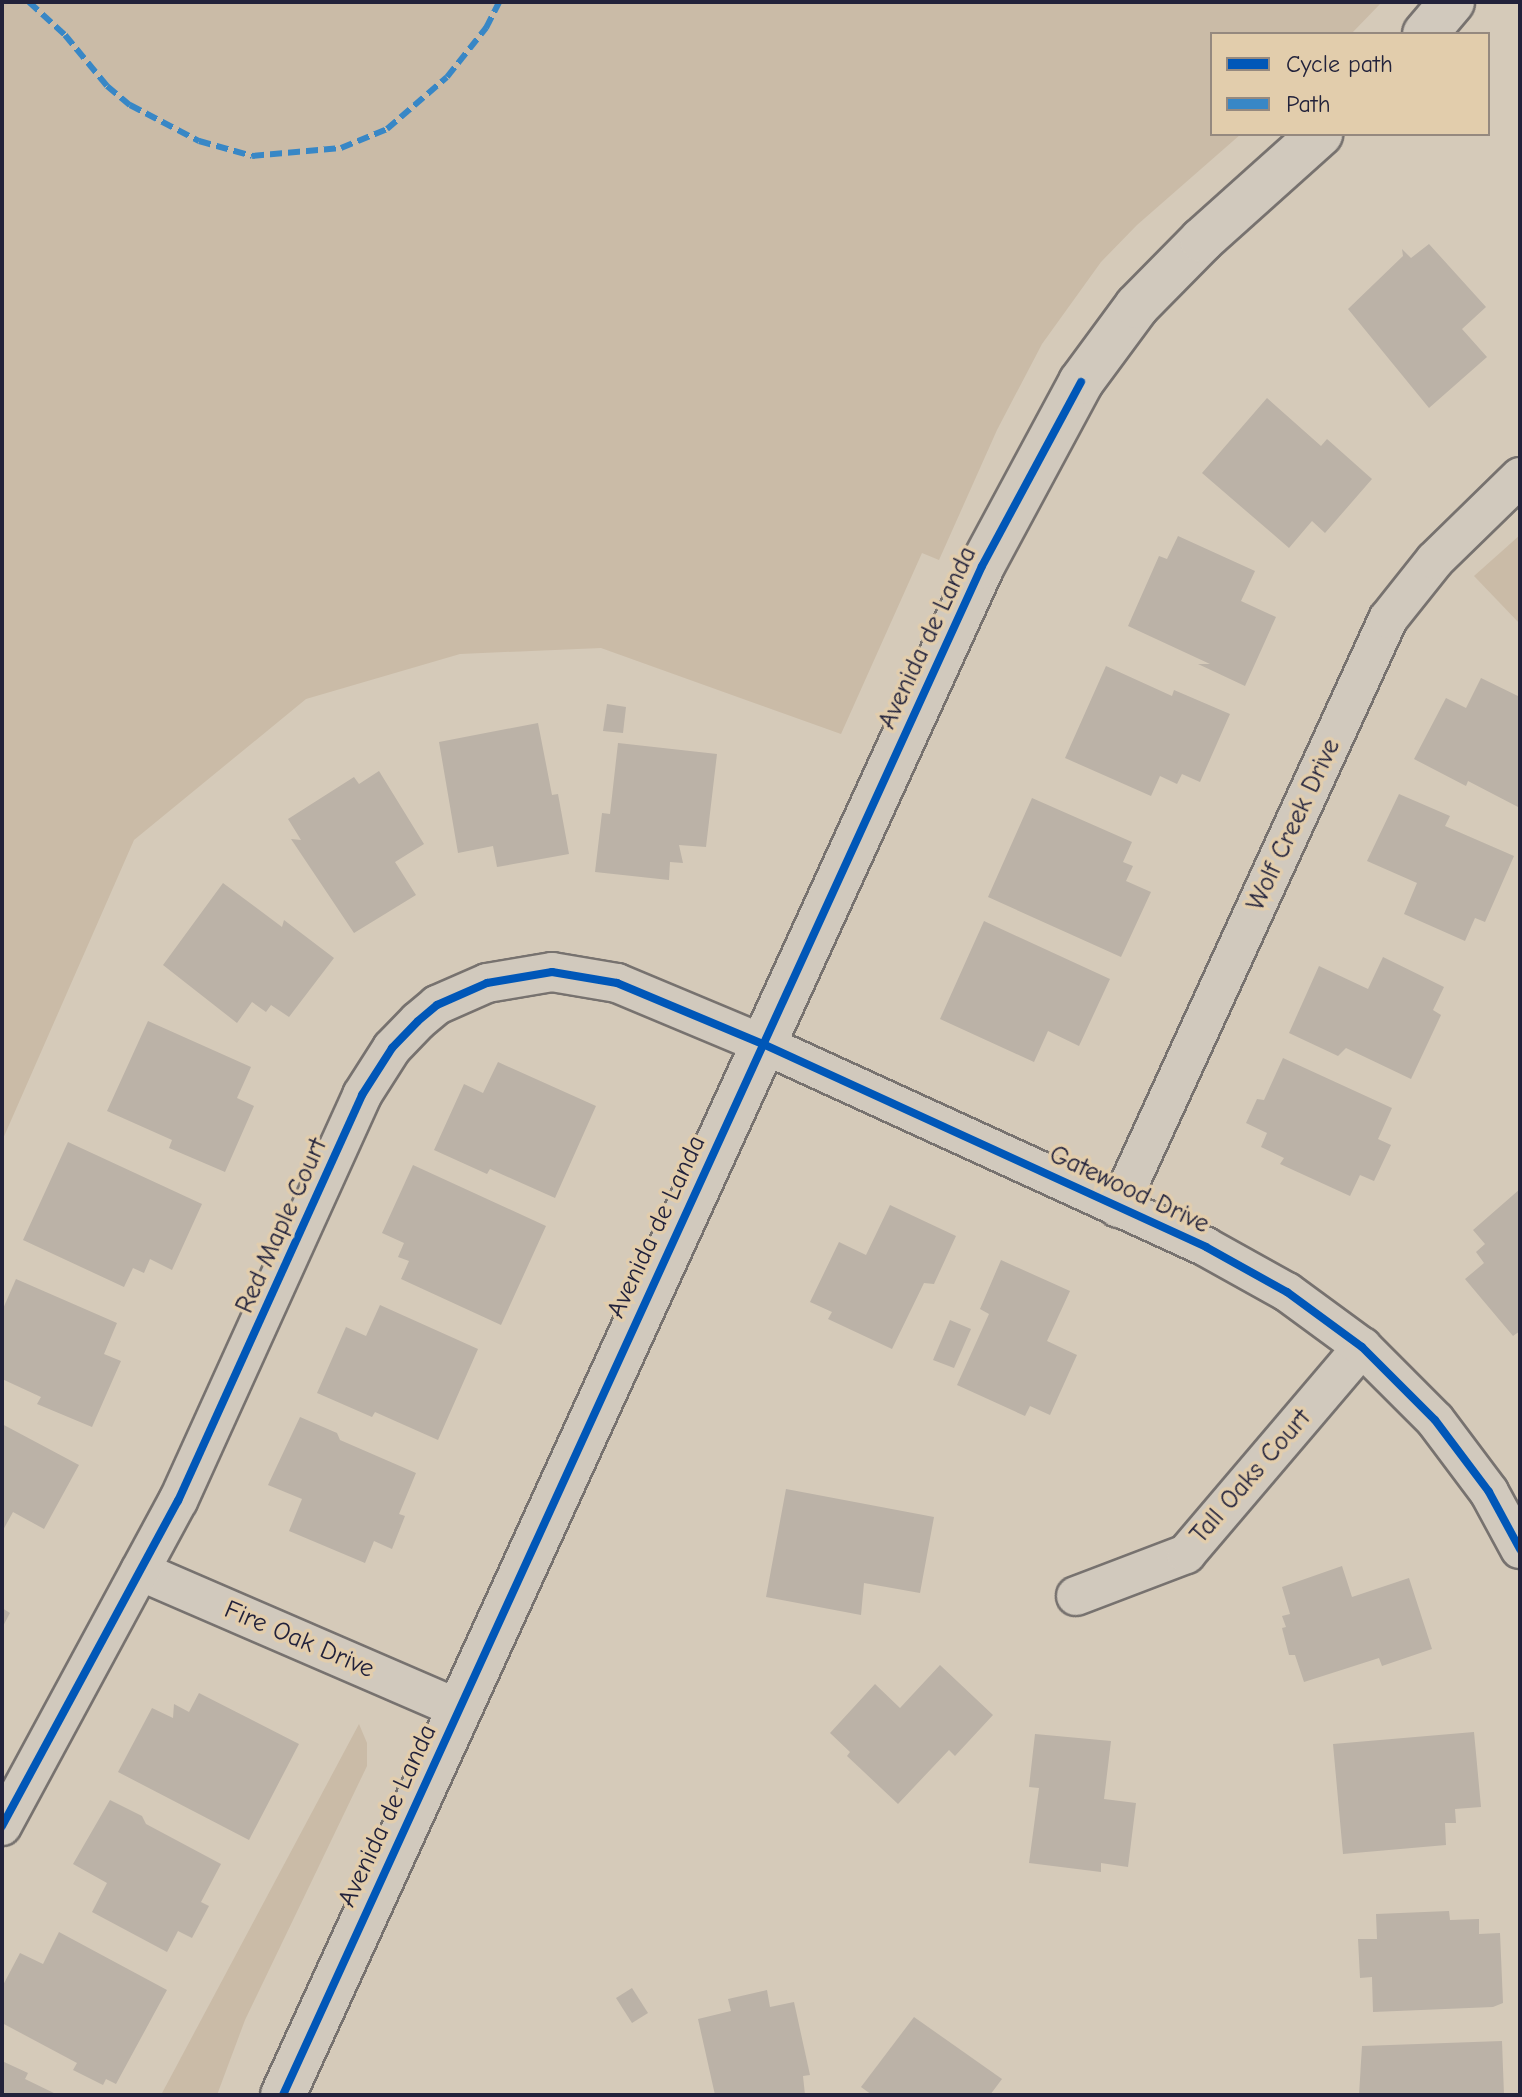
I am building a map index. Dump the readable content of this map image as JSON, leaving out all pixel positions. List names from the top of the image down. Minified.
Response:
{"streets":{"street":["Avenida de Landa","Wolf Creek Drive","Gatewood Drive","Red Maple Court","Tall Oaks Court","Fire Oak Drive"]},"crossings":[["Avenida de Landa","Gatewood Drive"],["Avenida de Landa","Red Maple Court"],["Avenida de Landa","Fire Oak Drive"],["Wolf Creek Drive","Gatewood Drive"],["Gatewood Drive","Red Maple Court"],["Gatewood Drive","Tall Oaks Court"],["Red Maple Court","Fire Oak Drive"]],"legend":["Cycle path","Path"]}
